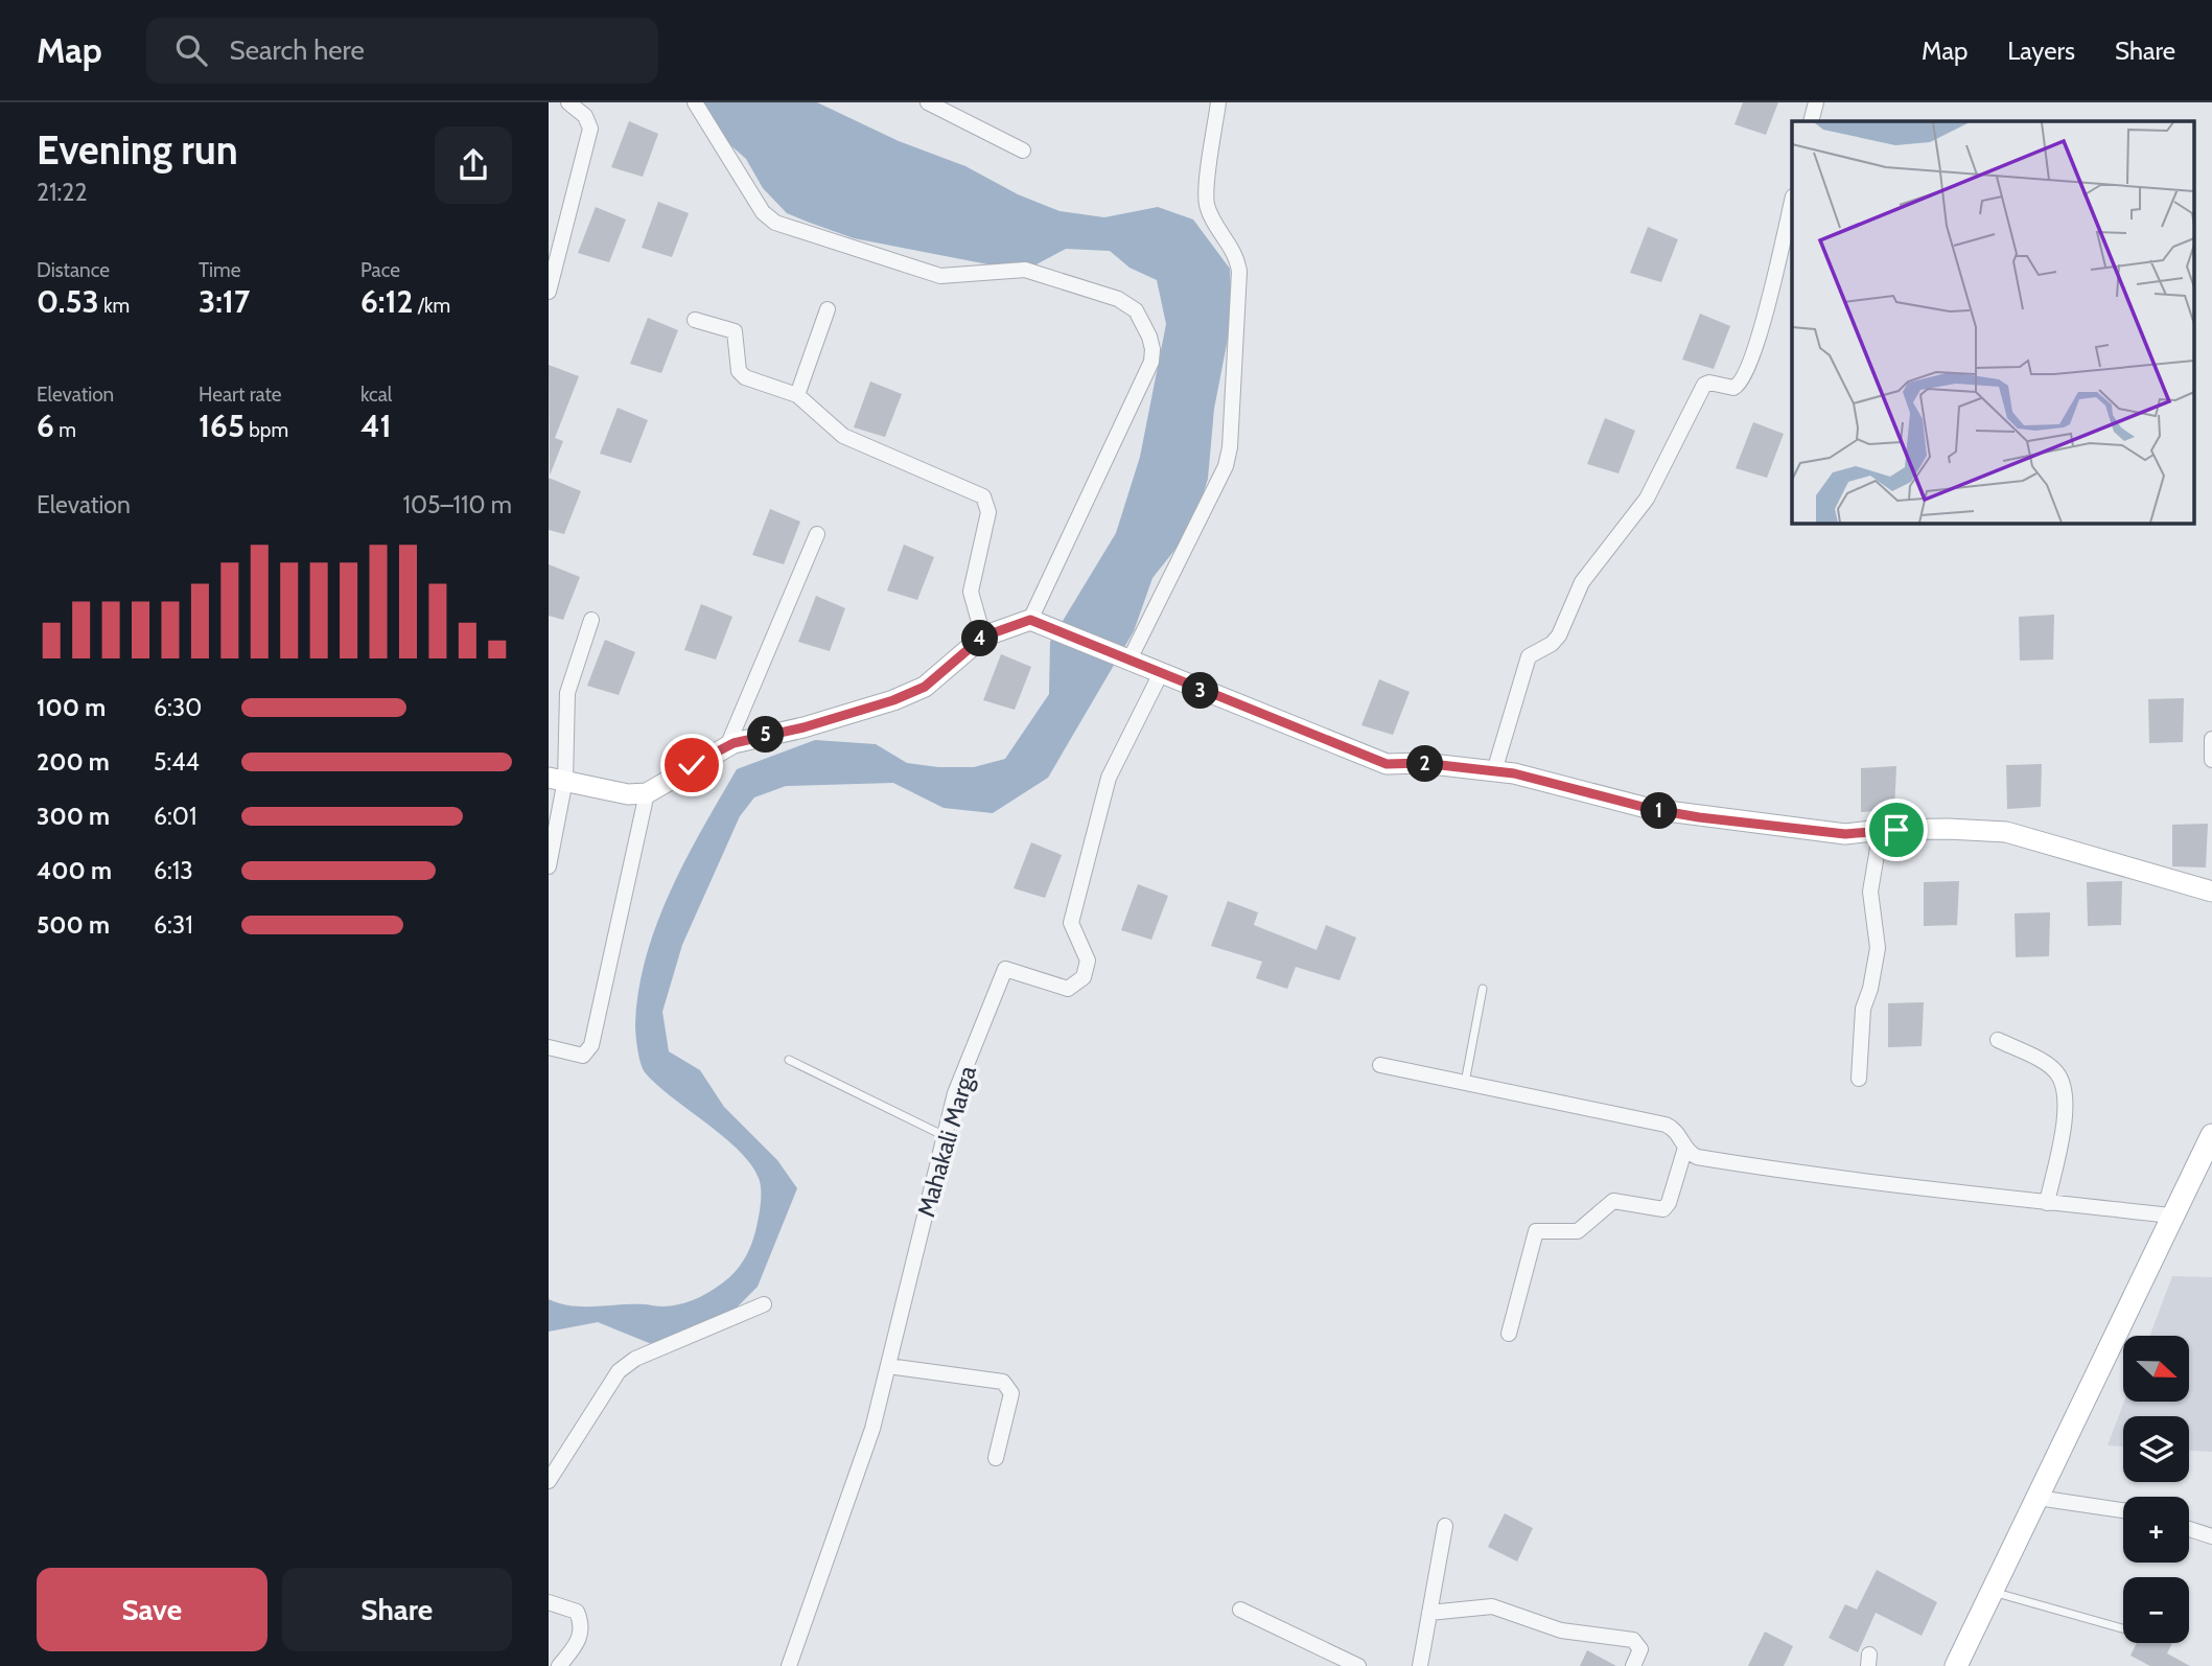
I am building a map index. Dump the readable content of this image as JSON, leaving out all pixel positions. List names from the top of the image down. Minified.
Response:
{"streets":{"street":["Mahakali Marga"]},"north":"right","page":{"header":"Map","search":"Search here","nav":["Map","Layers","Share"],"heading":["Evening run","21:22"],"stats":[["Distance","0.53 km"],["Time","3:17"],["Pace","6:12 /km"],["Elevation","6 m"],["Heart rate","165 bpm"],["kcal","41"]],"chart":["Elevation","105–110 m"],"pins":["4","3","5","2","1"],"list":[{"name":"100 m","note":"6:30"},{"name":"200 m","note":"5:44"},{"name":"300 m","note":"6:01"},{"name":"400 m","note":"6:13"},{"name":"500 m","note":"6:31"}],"map_buttons":["+","−"],"buttons":["Save","Share"]}}
